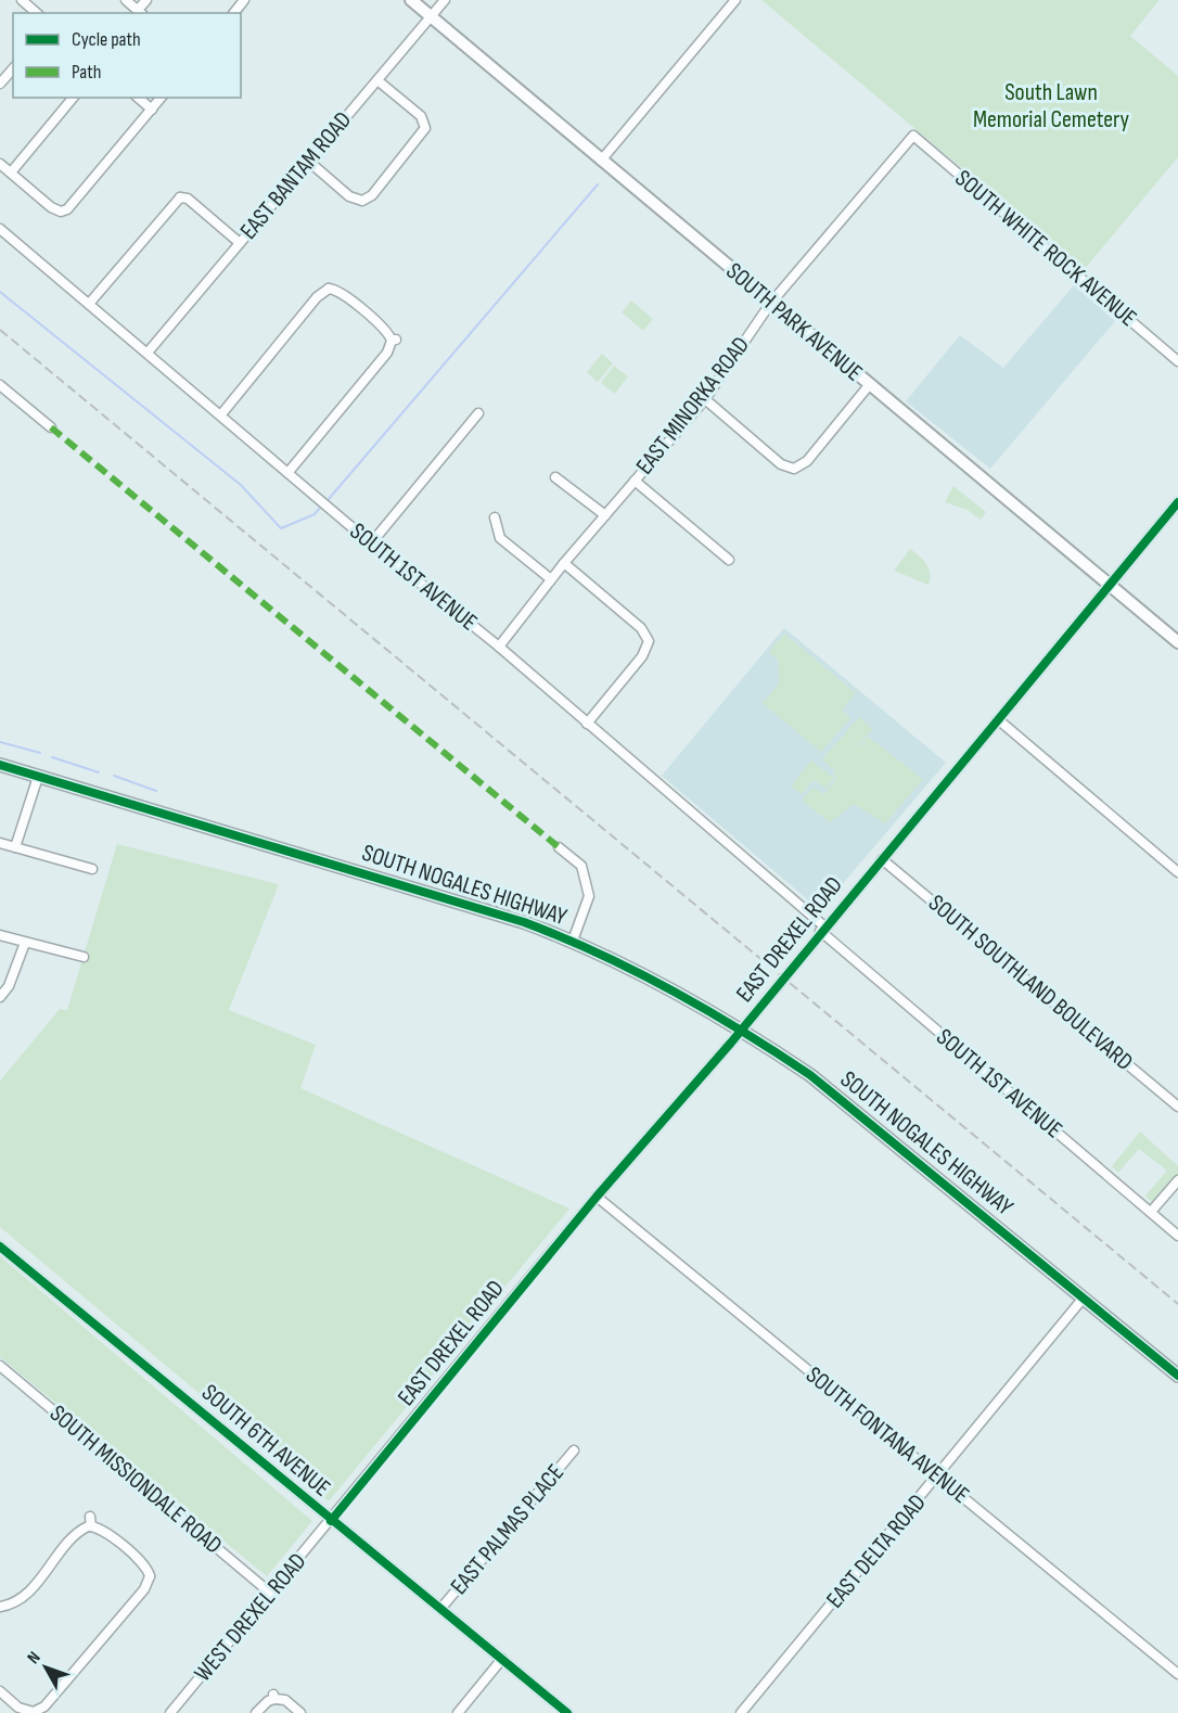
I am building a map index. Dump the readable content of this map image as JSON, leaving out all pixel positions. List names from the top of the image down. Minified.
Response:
{"streets":{"main road":["SOUTH PARK AVENUE","SOUTH NOGALES HIGHWAY"],"street":["EAST BANTAM ROAD","SOUTH WHITE ROCK AVENUE","EAST MINORKA ROAD","SOUTH 1ST AVENUE","EAST DREXEL ROAD","SOUTH SOUTHLAND BOULEVARD","SOUTH FONTANA AVENUE","SOUTH 6TH AVENUE","SOUTH MISSIONDALE ROAD","EAST PALMAS PLACE","EAST DELTA ROAD","WEST DREXEL ROAD"]},"crossings":[["EAST BANTAM ROAD","SOUTH PARK AVENUE"],["EAST BANTAM ROAD","SOUTH 1ST AVENUE"],["SOUTH WHITE ROCK AVENUE","EAST MINORKA ROAD"],["SOUTH PARK AVENUE","EAST MINORKA ROAD"],["SOUTH PARK AVENUE","EAST DREXEL ROAD"],["EAST MINORKA ROAD","SOUTH 1ST AVENUE"],["SOUTH 1ST AVENUE","EAST DREXEL ROAD"],["SOUTH NOGALES HIGHWAY","EAST DREXEL ROAD"],["SOUTH NOGALES HIGHWAY","EAST DELTA ROAD"],["EAST DREXEL ROAD","SOUTH SOUTHLAND BOULEVARD"],["EAST DREXEL ROAD","SOUTH FONTANA AVENUE"],["EAST DREXEL ROAD","SOUTH 6TH AVENUE"],["EAST DREXEL ROAD","WEST DREXEL ROAD"],["SOUTH FONTANA AVENUE","EAST DELTA ROAD"],["SOUTH 6TH AVENUE","EAST PALMAS PLACE"],["SOUTH 6TH AVENUE","WEST DREXEL ROAD"],["SOUTH MISSIONDALE ROAD","WEST DREXEL ROAD"]],"parks":["South Lawn Memorial Cemetery"],"legend":["Cycle path","Path"],"north":"top left"}
